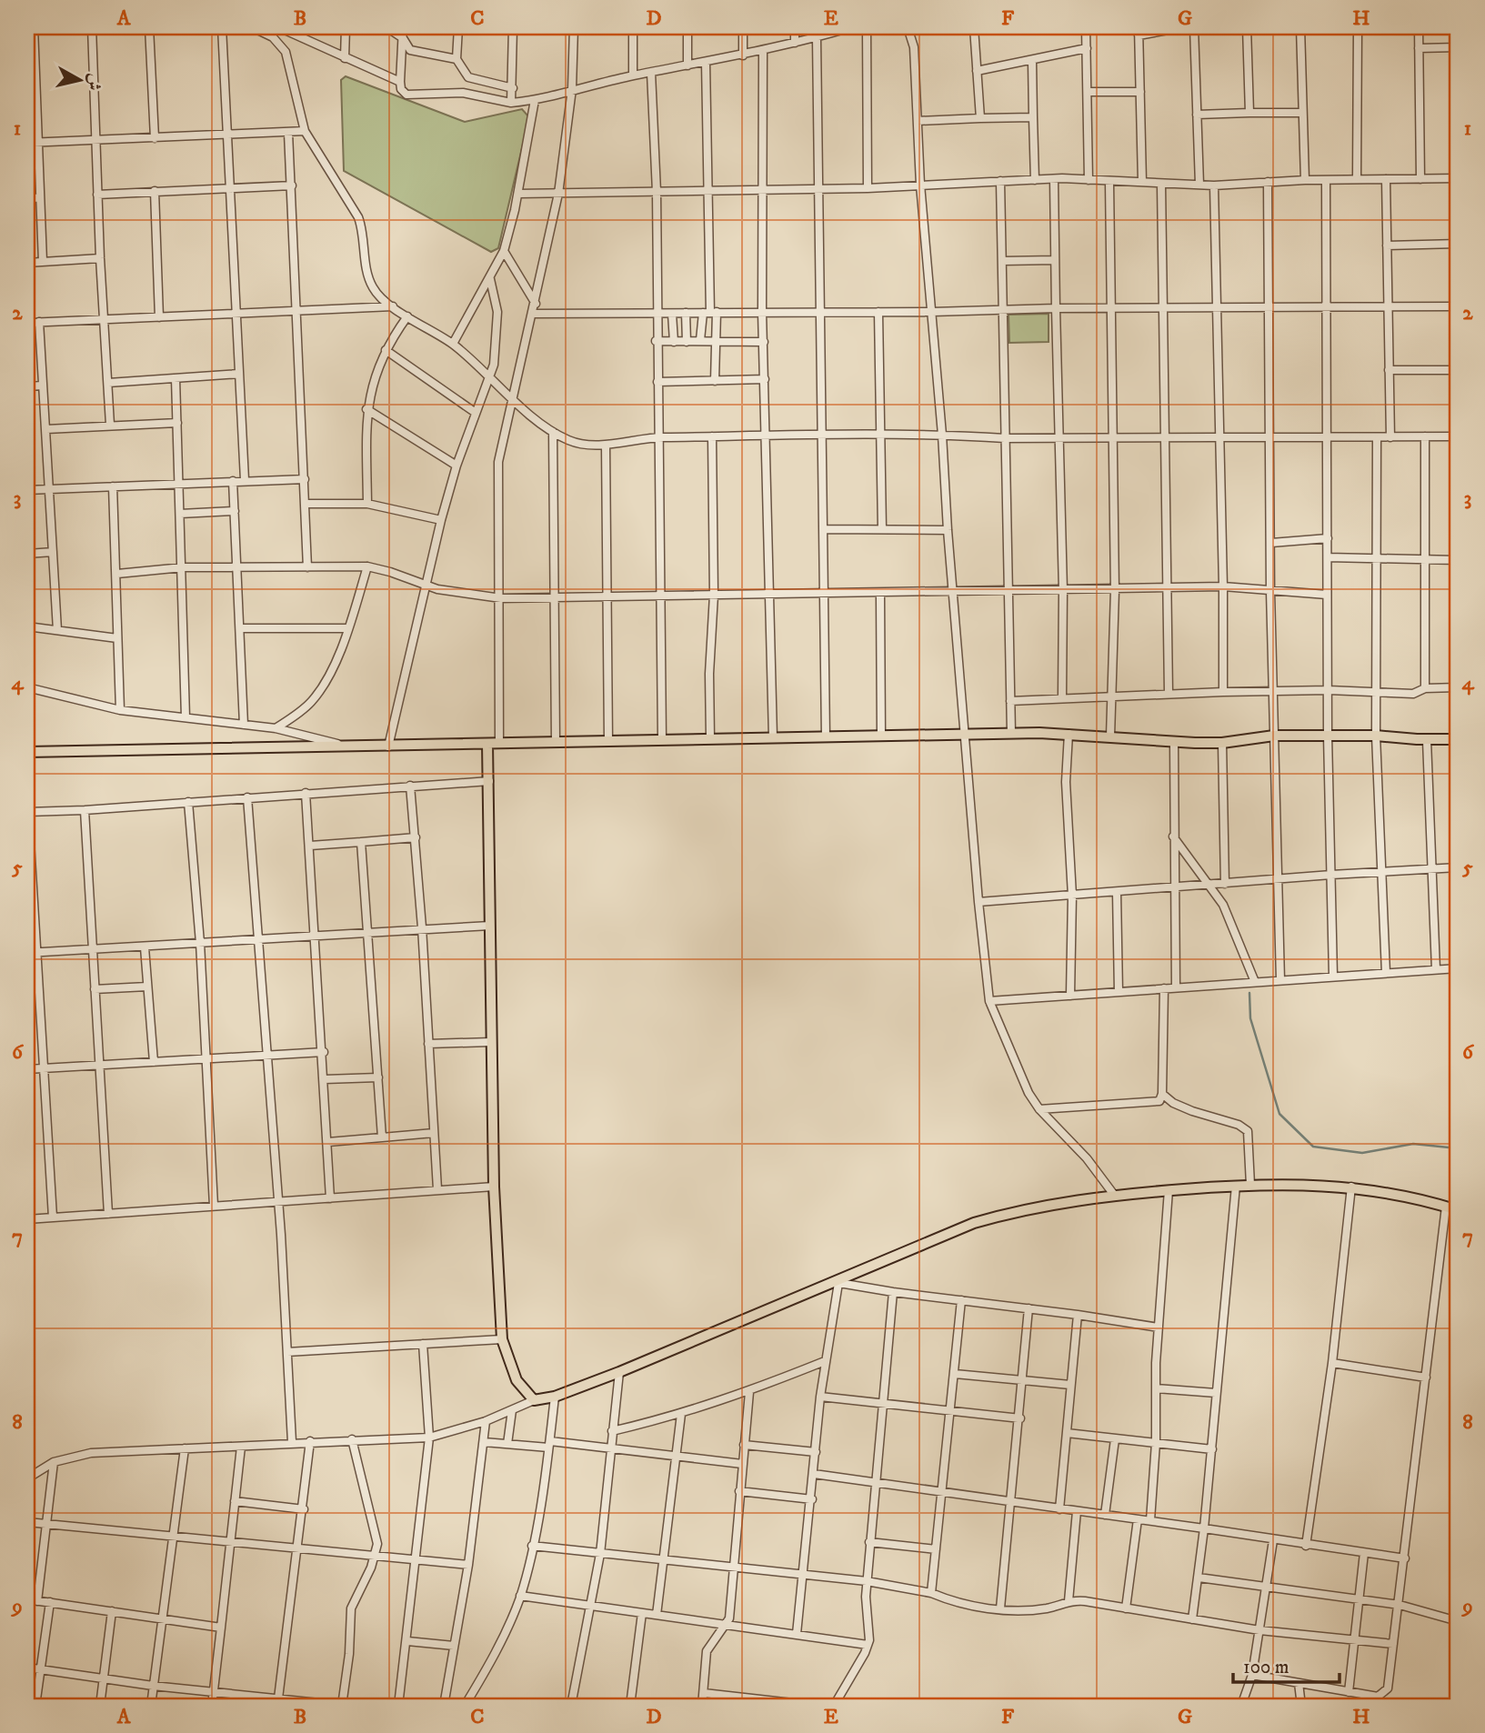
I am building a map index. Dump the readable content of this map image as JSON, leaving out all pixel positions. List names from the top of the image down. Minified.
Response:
{"scale_bar":"100 m","north":"right","grid":{"columns":["A","B","C","D","E","F","G","H"],"rows":["1","2","3","4","5","6","7","8","9"]}}
